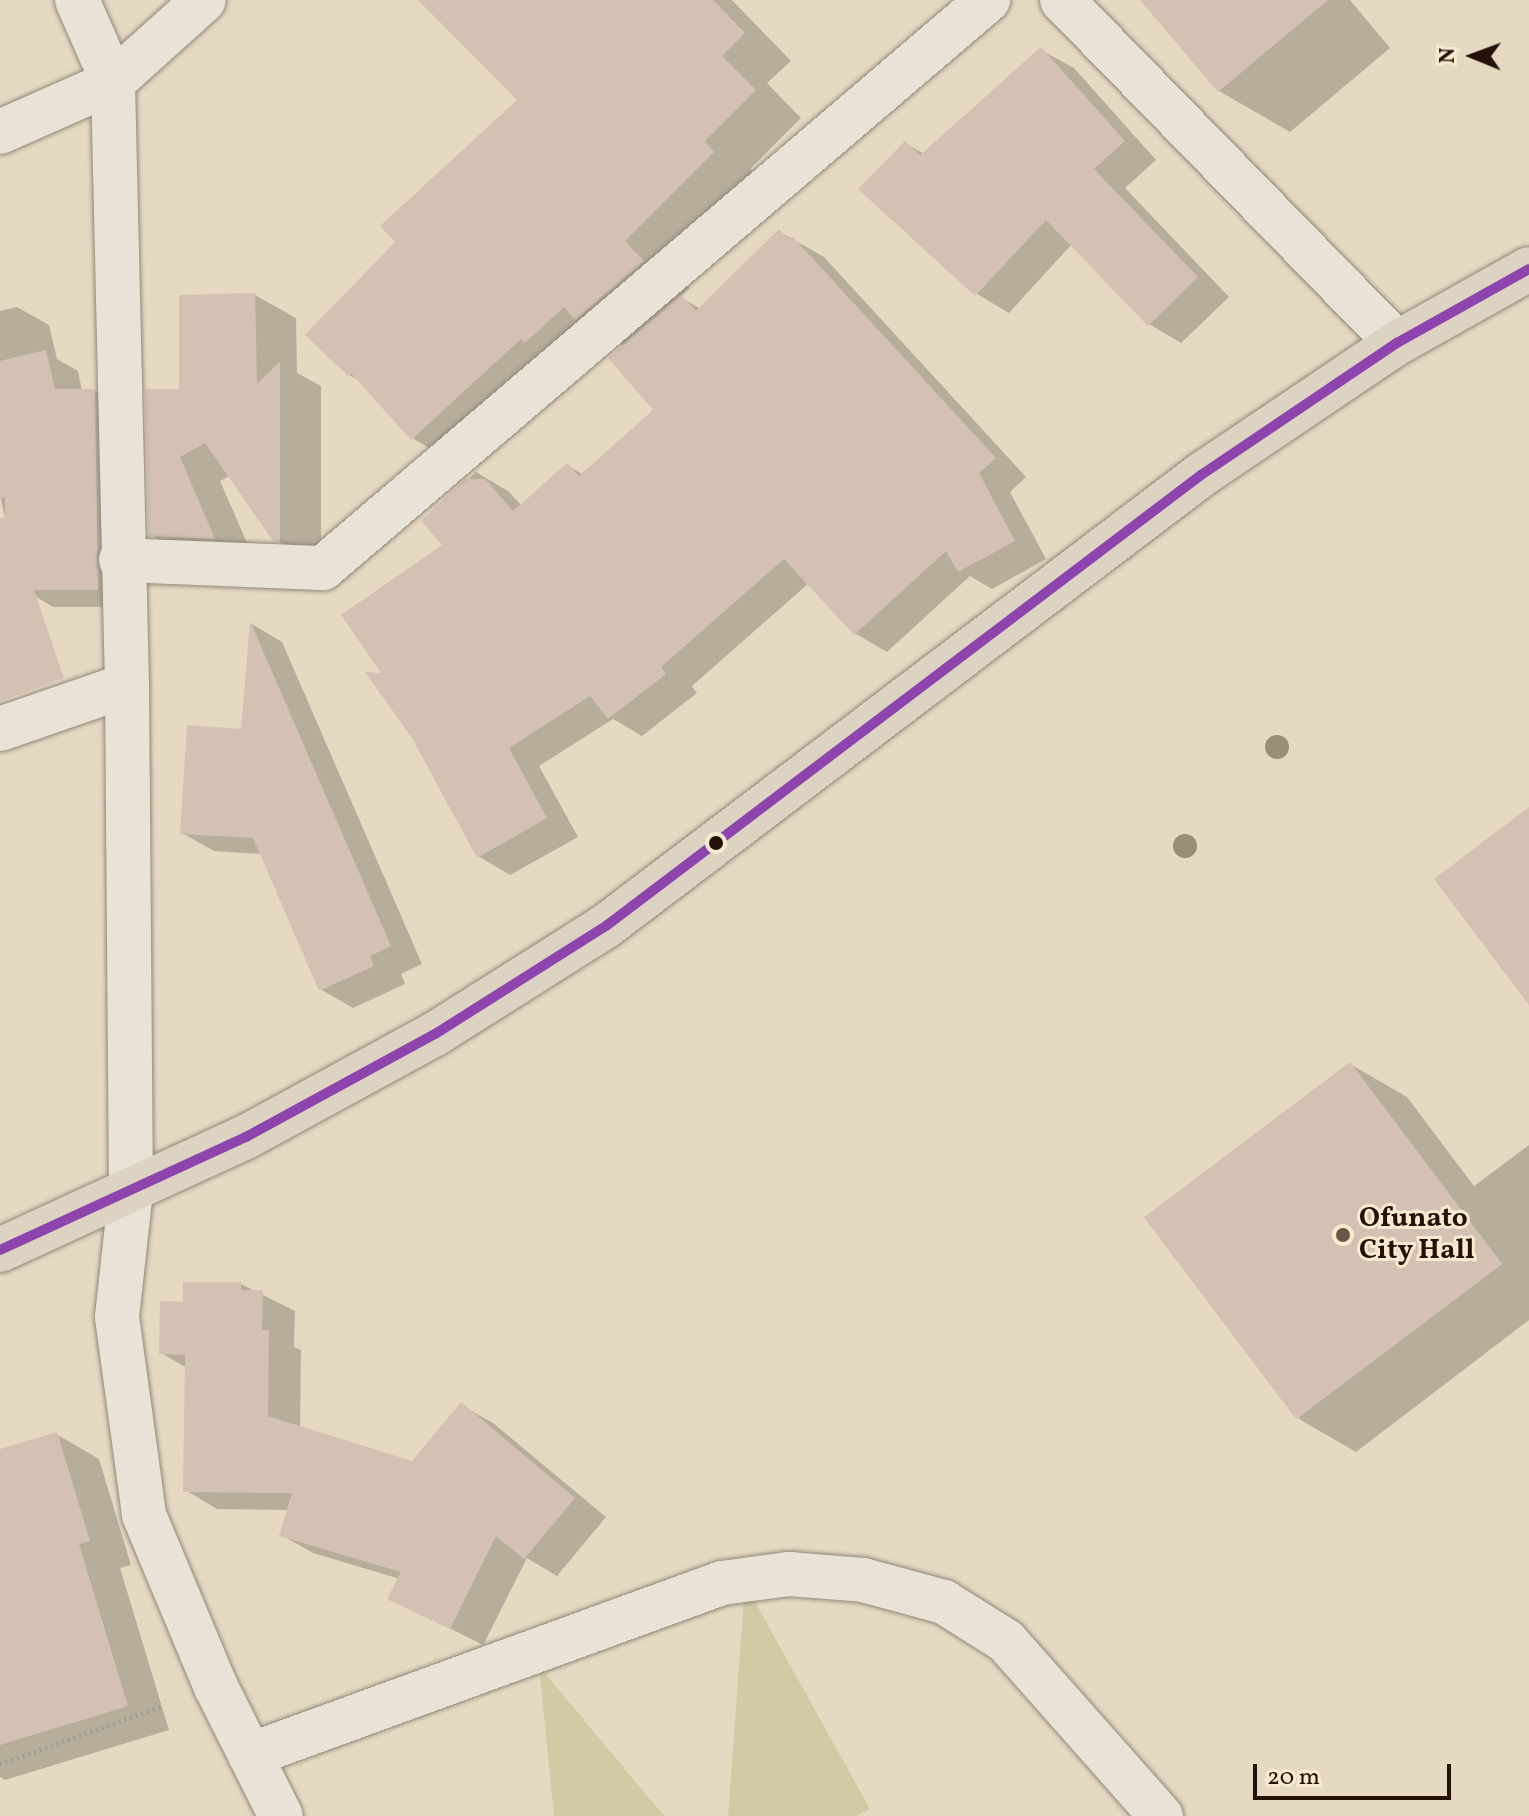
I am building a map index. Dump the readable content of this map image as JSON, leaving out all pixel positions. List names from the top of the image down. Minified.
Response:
{"places":["Ofunato City Hall"],"scale_bar":"20 m","north":"left"}
